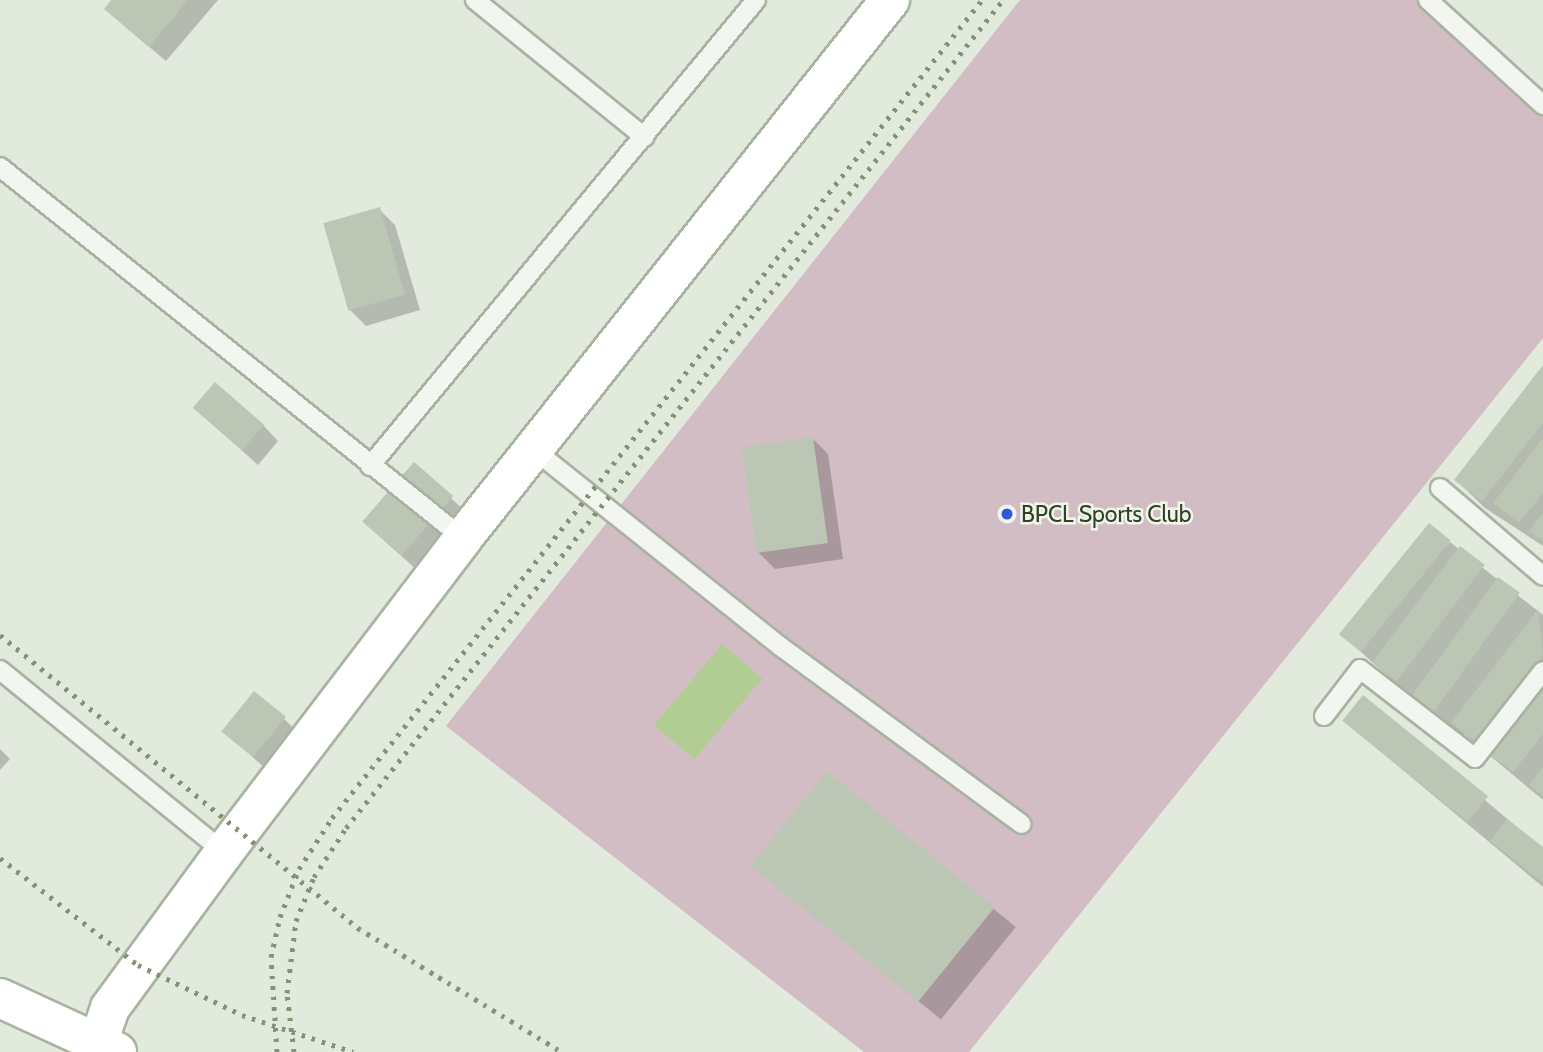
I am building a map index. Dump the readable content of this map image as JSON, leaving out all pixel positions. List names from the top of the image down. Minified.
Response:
{"places":["BPCL Sports Club"]}
